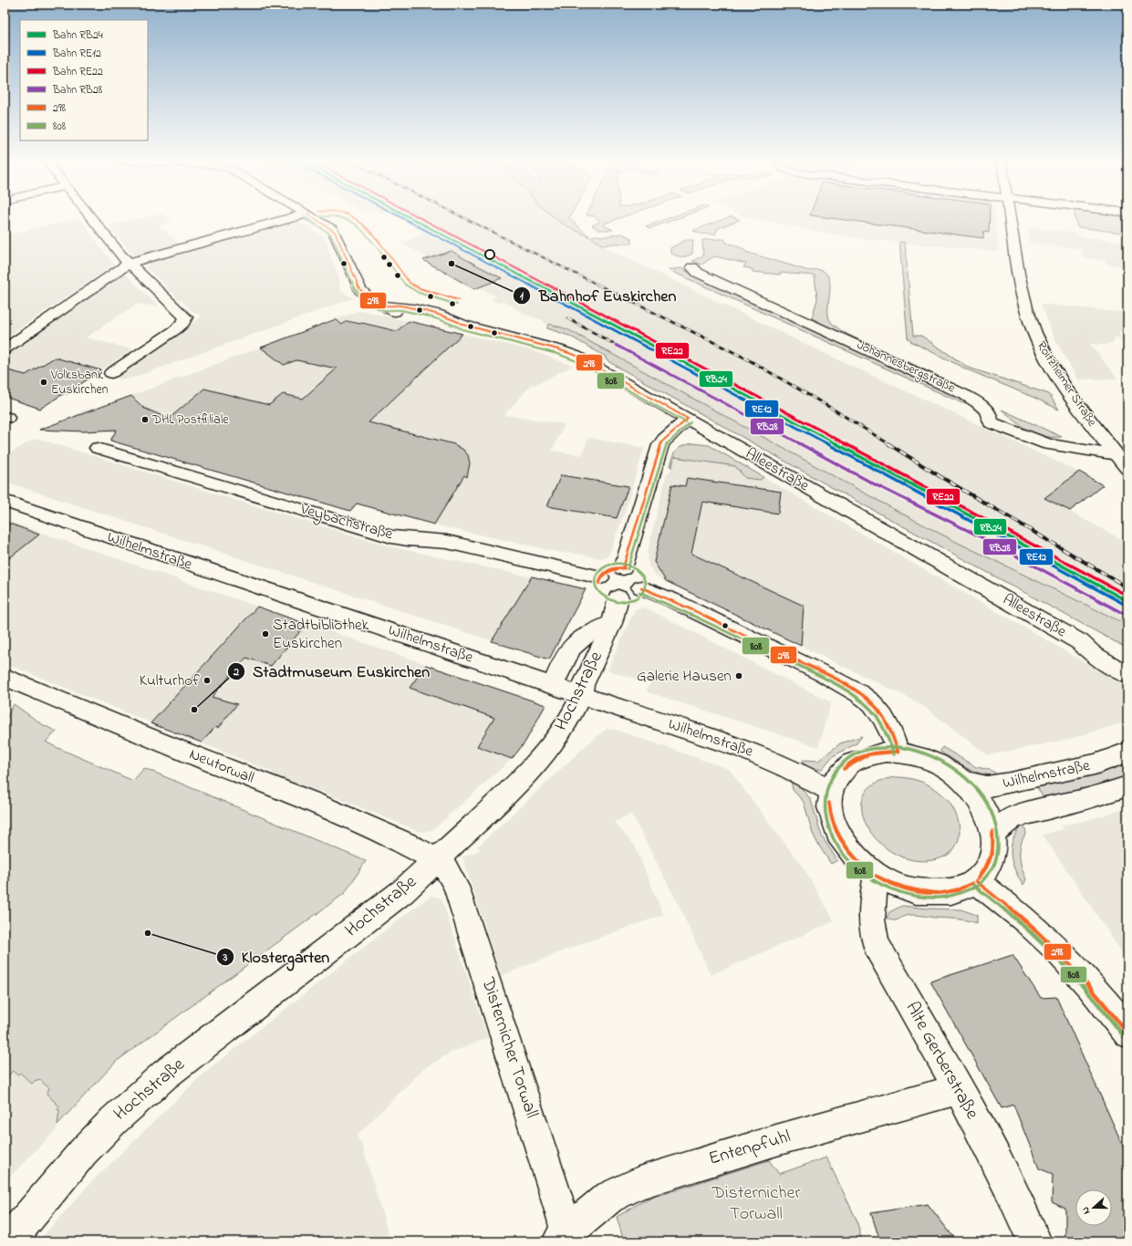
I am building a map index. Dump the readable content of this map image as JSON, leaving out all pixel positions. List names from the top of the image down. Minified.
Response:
{"streets":{"street":["Johannesbergstraße","Roitzheimer Straße","Alleestraße","Veybachstraße","Wilhelmstraße","Hochstraße","Neutorwall","Disternicher Torwall","Alte Gerberstraße","Entenpfuhl"]},"crossings":[["Johannesbergstraße","Roitzheimer Straße"],["Veybachstraße","Hochstraße"],["Wilhelmstraße","Hochstraße"],["Hochstraße","Neutorwall"],["Hochstraße","Disternicher Torwall"],["Neutorwall","Disternicher Torwall"],["Disternicher Torwall","Entenpfuhl"],["Alte Gerberstraße","Entenpfuhl"]],"parks":["Disternicher Torwall"],"places":["Bahnhof Euskirchen","Volksbank Euskirchen","DHL Postfiliale","Stadtbibliothek Euskirchen","Galerie Hausen","Kulturhof","Stadtmuseum Euskirchen","Klostergarten"],"lines":["rail line RB24","rail line RE12","rail line RE22","transit line 298","transit line 808","rail line RB28"],"legend":["Bahn RB24","Bahn RE12","Bahn RE22","Bahn RB28","298","808"],"north":"left"}
